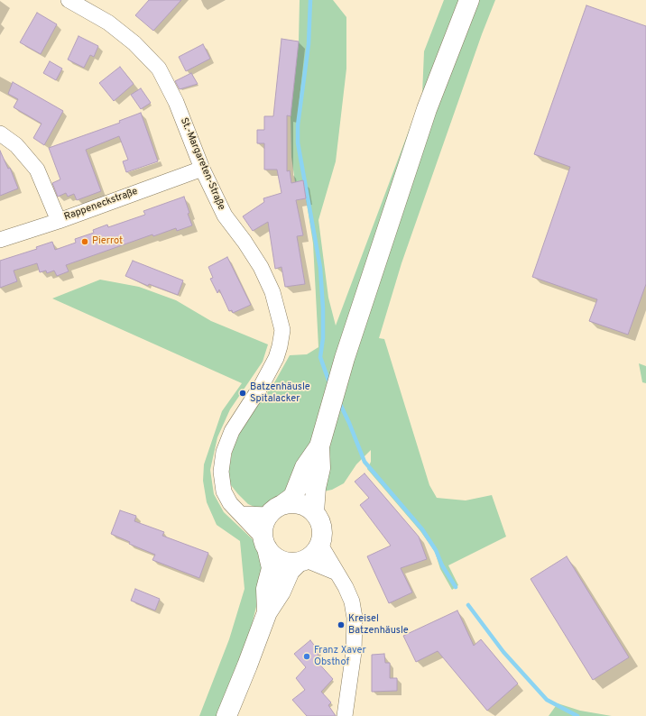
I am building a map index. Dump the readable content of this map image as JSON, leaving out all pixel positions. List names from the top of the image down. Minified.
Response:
{"streets":{"street":["St.-Margareten-Straße","Rappeneckstraße"]},"crossings":[["St.-Margareten-Straße","Rappeneckstraße"]],"places":["Pierrot","Batzenhäusle Spitalacker","Kreisel Batzenhäusle","Franz Xaver Obsthof"]}
